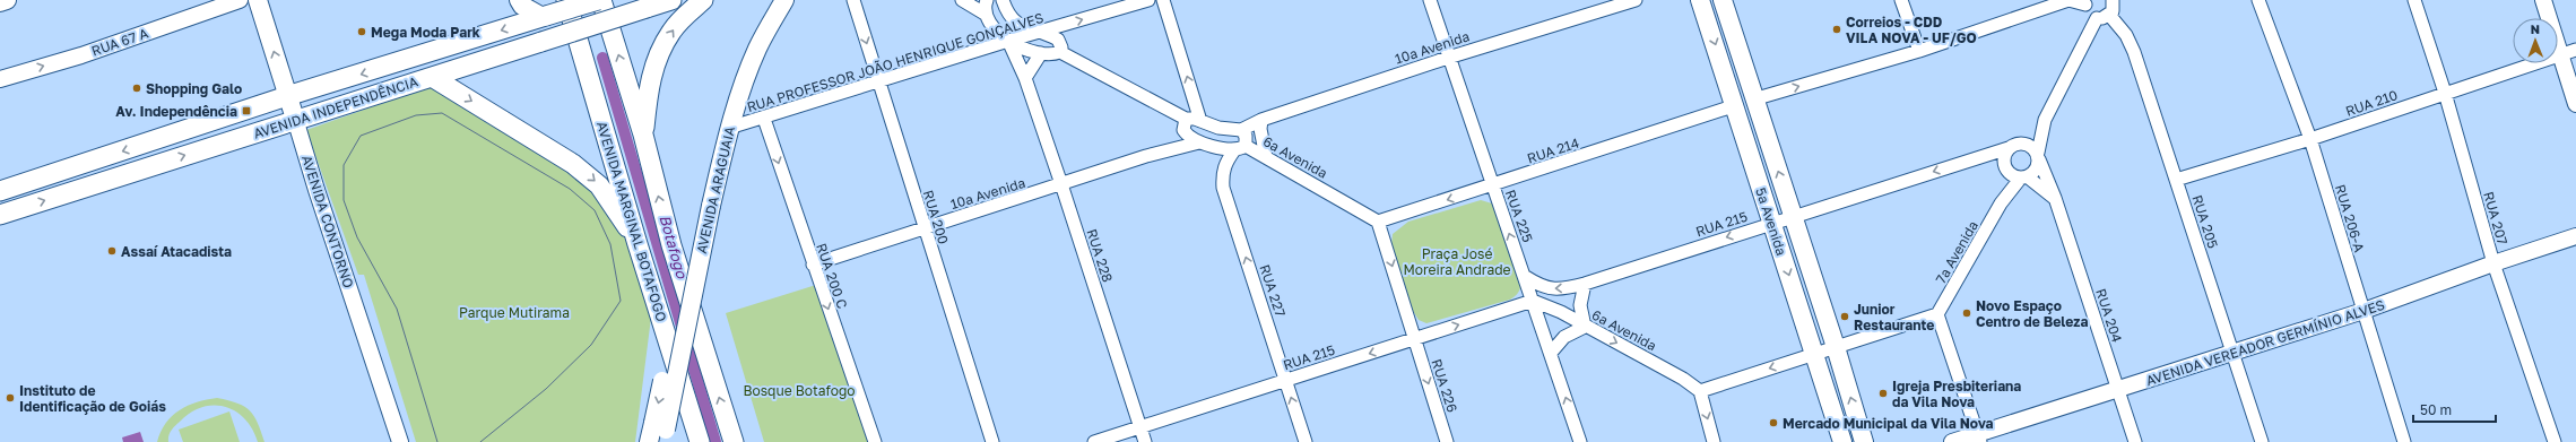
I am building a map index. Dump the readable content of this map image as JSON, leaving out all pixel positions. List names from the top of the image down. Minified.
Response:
{"streets":{"main road":["AVENIDA INDEPENDÊNCIA","AVENIDA ARAGUAIA","AVENIDA CONTORNO","AVENIDA MARGINAL BOTAFOGO","5ª Avenida"],"street":["RUA 67 A","10ª Avenida","RUA PROFESSOR JOÃO HENRIQUE GONÇALVES","RUA 210","RUA 214","6ª Avenida","RUA 225","RUA 200","RUA 206-A","RUA 207","RUA 205","RUA 215","7ª Avenida","RUA 228","RUA 200 C","RUA 227","RUA 204","AVENIDA VEREADOR GERMÍNIO ALVES","RUA 226"]},"crossings":[["10ª Avenida","6ª Avenida"],["10ª Avenida","RUA 225"],["10ª Avenida","RUA 200"],["10ª Avenida","RUA 228"],["10ª Avenida","RUA 200 C"],["RUA PROFESSOR JOÃO HENRIQUE GONÇALVES","6ª Avenida"],["RUA PROFESSOR JOÃO HENRIQUE GONÇALVES","AVENIDA ARAGUAIA"],["RUA PROFESSOR JOÃO HENRIQUE GONÇALVES","RUA 200"],["RUA PROFESSOR JOÃO HENRIQUE GONÇALVES","RUA 228"],["RUA PROFESSOR JOÃO HENRIQUE GONÇALVES","RUA 200 C"],["RUA 210","RUA 206-A"],["RUA 210","RUA 207"],["RUA 210","RUA 205"],["AVENIDA INDEPENDÊNCIA","AVENIDA CONTORNO"],["RUA 214","6ª Avenida"],["RUA 214","RUA 225"],["RUA 214","5ª Avenida"],["RUA 214","RUA 226"],["6ª Avenida","RUA 225"],["6ª Avenida","RUA 215"],["6ª Avenida","RUA 227"],["6ª Avenida","RUA 226"],["RUA 225","RUA 215"],["RUA 206-A","AVENIDA VEREADOR GERMÍNIO ALVES"],["RUA 207","AVENIDA VEREADOR GERMÍNIO ALVES"],["5ª Avenida","RUA 215"],["RUA 205","AVENIDA VEREADOR GERMÍNIO ALVES"],["RUA 215","7ª Avenida"],["RUA 215","RUA 228"],["RUA 215","RUA 227"],["RUA 215","RUA 204"],["RUA 215","RUA 226"],["7ª Avenida","RUA 204"],["RUA 204","AVENIDA VEREADOR GERMÍNIO ALVES"]],"one_way":["RUA 67 A","RUA 225","RUA 200 C","RUA 227","RUA 226"],"water":["Botafogo"],"parks":["Praça José Moreira Andrade","Parque Mutirama","Bosque Botafogo"],"places":{"other":["Correios - CDD VILA NOVA - UF/GO","Mega Moda Park","Shopping Galo","Assaí Atacadista","Novo Espaço Centro de Beleza","Junior Restaurante","Igreja Presbiteriana da Vila Nova","Instituto de Identificação de Goiás","Mercado Municipal da Vila Nova"],"transit":["Av. Independência"]},"scale_bar":"50 m","north":"top"}
